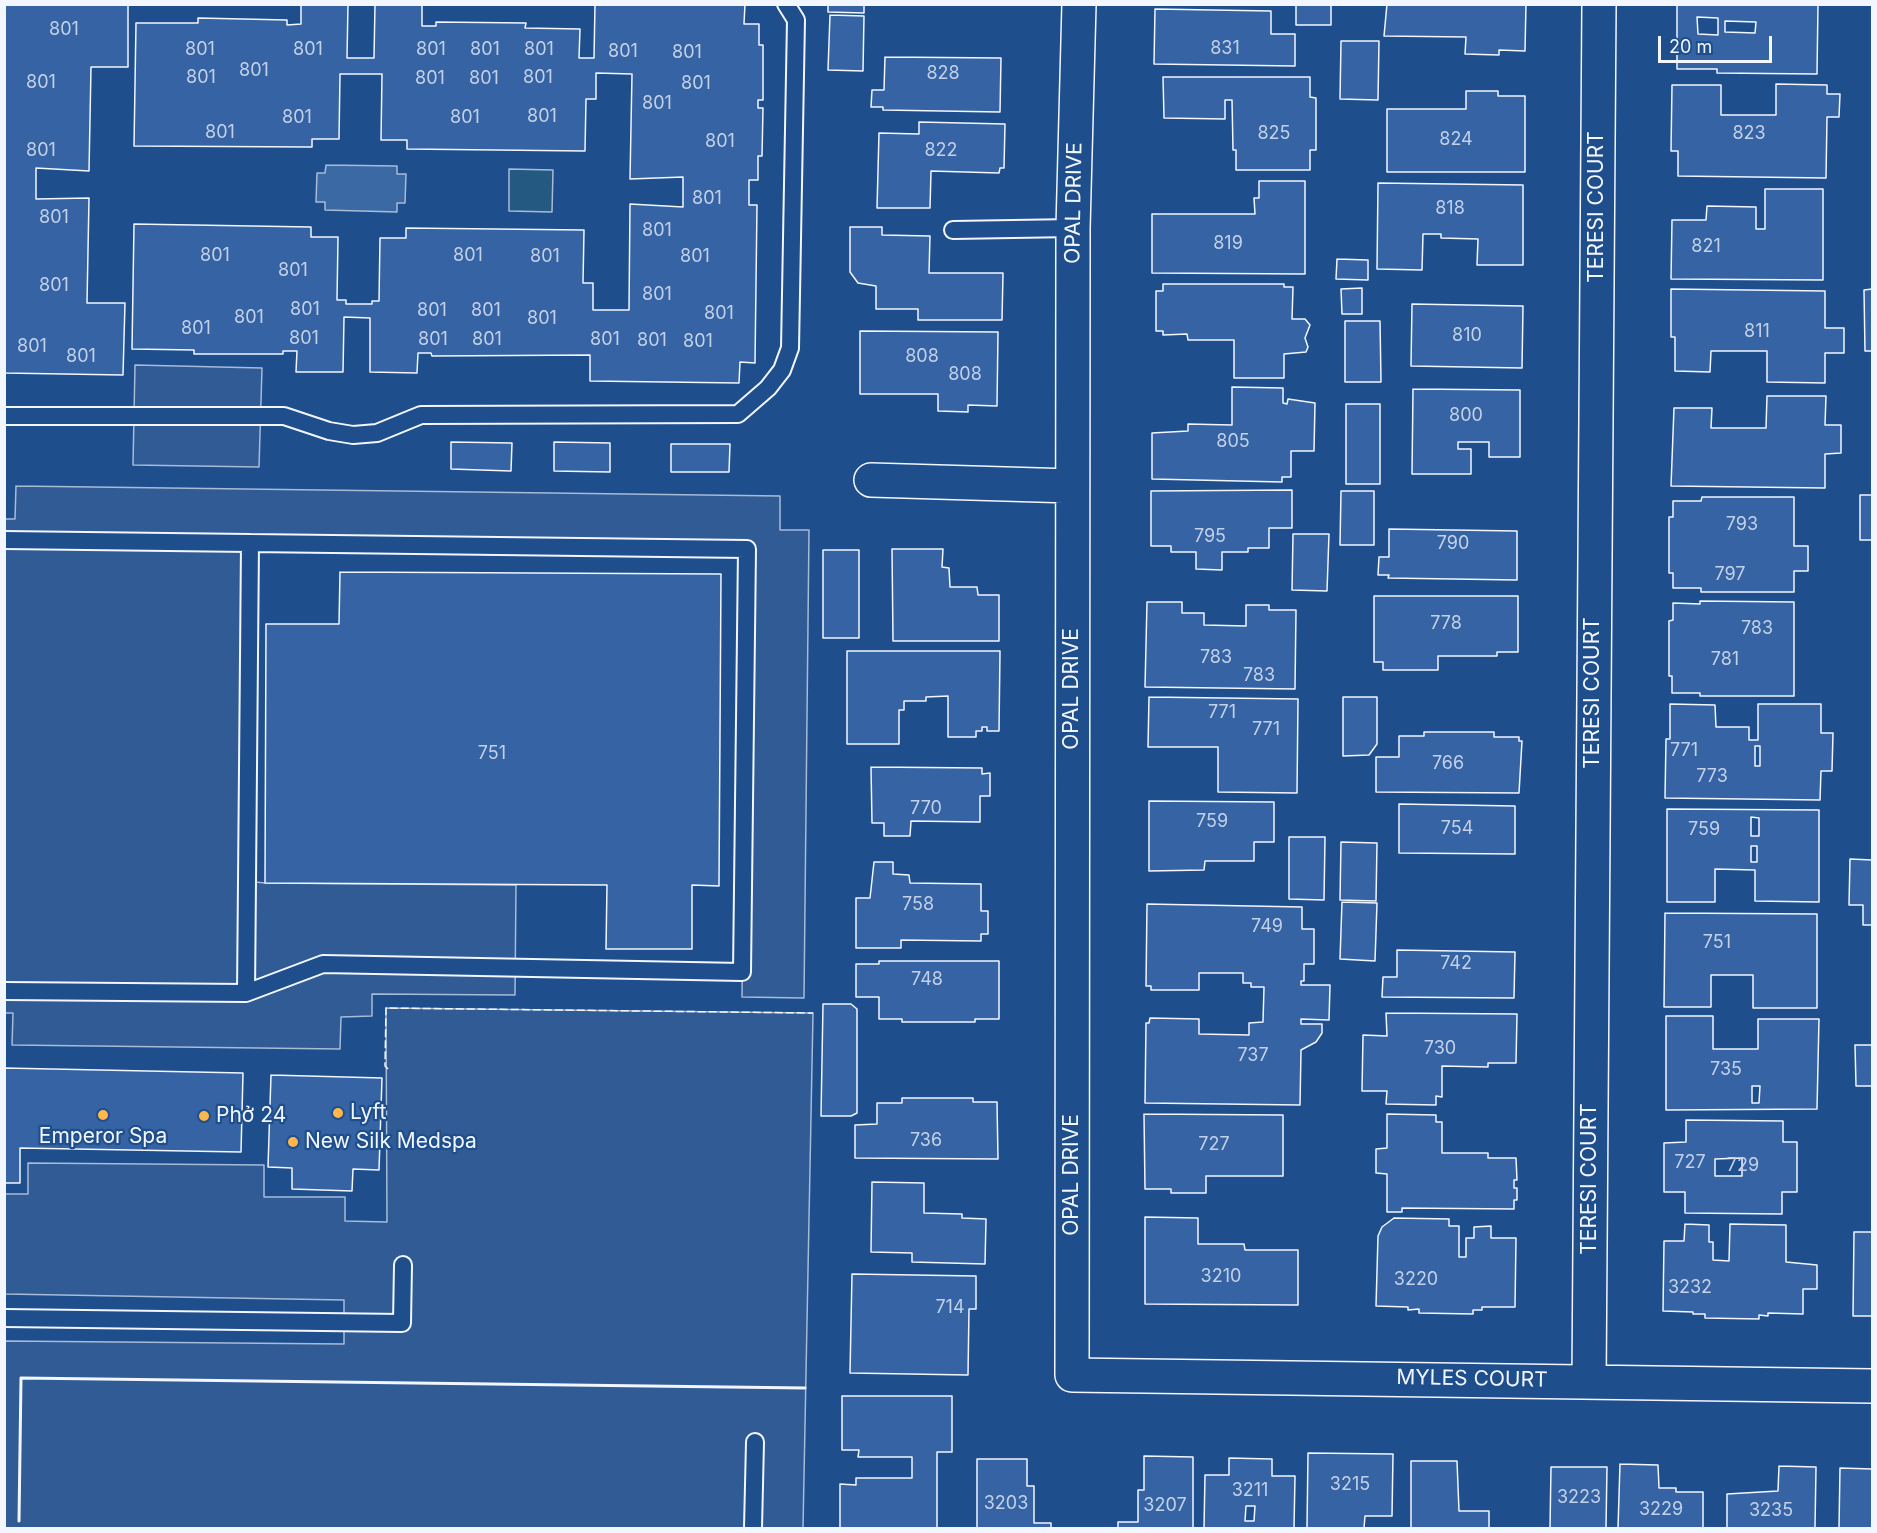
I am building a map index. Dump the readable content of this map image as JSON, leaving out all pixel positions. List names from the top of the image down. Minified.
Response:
{"streets":{"street":["OPAL DRIVE","TERESI COURT","MYLES COURT"]},"crossings":[["OPAL DRIVE","MYLES COURT"],["TERESI COURT","MYLES COURT"]],"places":["Lyft","Emperor Spa","Phở 24","New Silk Medspa"],"house_numbers":["801","831","801","801","801","801","801","801","801","801","828","801","801","801","801","801","801","801","801","801","801","801","825","823","824","801","801","822","801","818","801","801","819","821","801","801","801","801","801","801","801","801","801","801","801","801","801","801","811","810","801","801","801","801","801","801","801","801","808","808","800","805","793","795","790","797","778","783","783","781","783","771","771","771","751","766","773","770","759","754","759","758","749","751","742","748","730","737","735","736","727","727","729","3210","3220","3232","714","3215","3211","3223","3203","3207","3229","3235"],"scale_bar":"20 m"}
